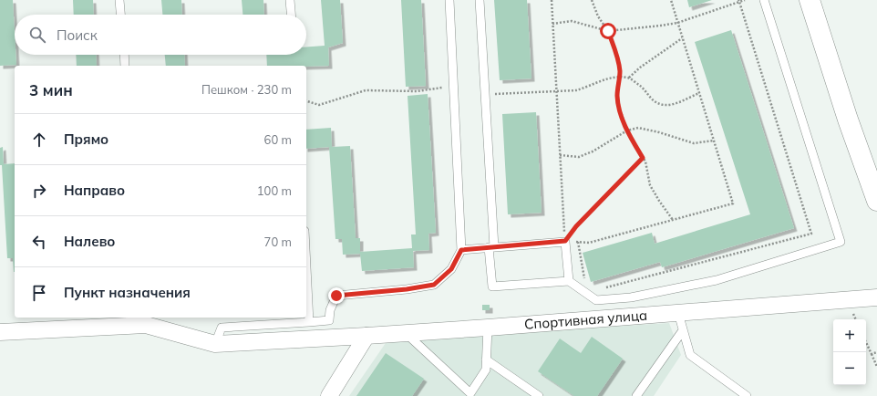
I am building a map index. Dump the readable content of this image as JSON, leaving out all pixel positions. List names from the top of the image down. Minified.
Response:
{"streets":{"street":["Спортивная улица"]},"page":{"search":"Поиск","heading":["3 мин","Пешком · 230 m"],"list":[["Прямо","60 m"],["Направо","100 m"],["Налево","70 m"],"Пункт назначения"],"map_buttons":["+","−"]}}
